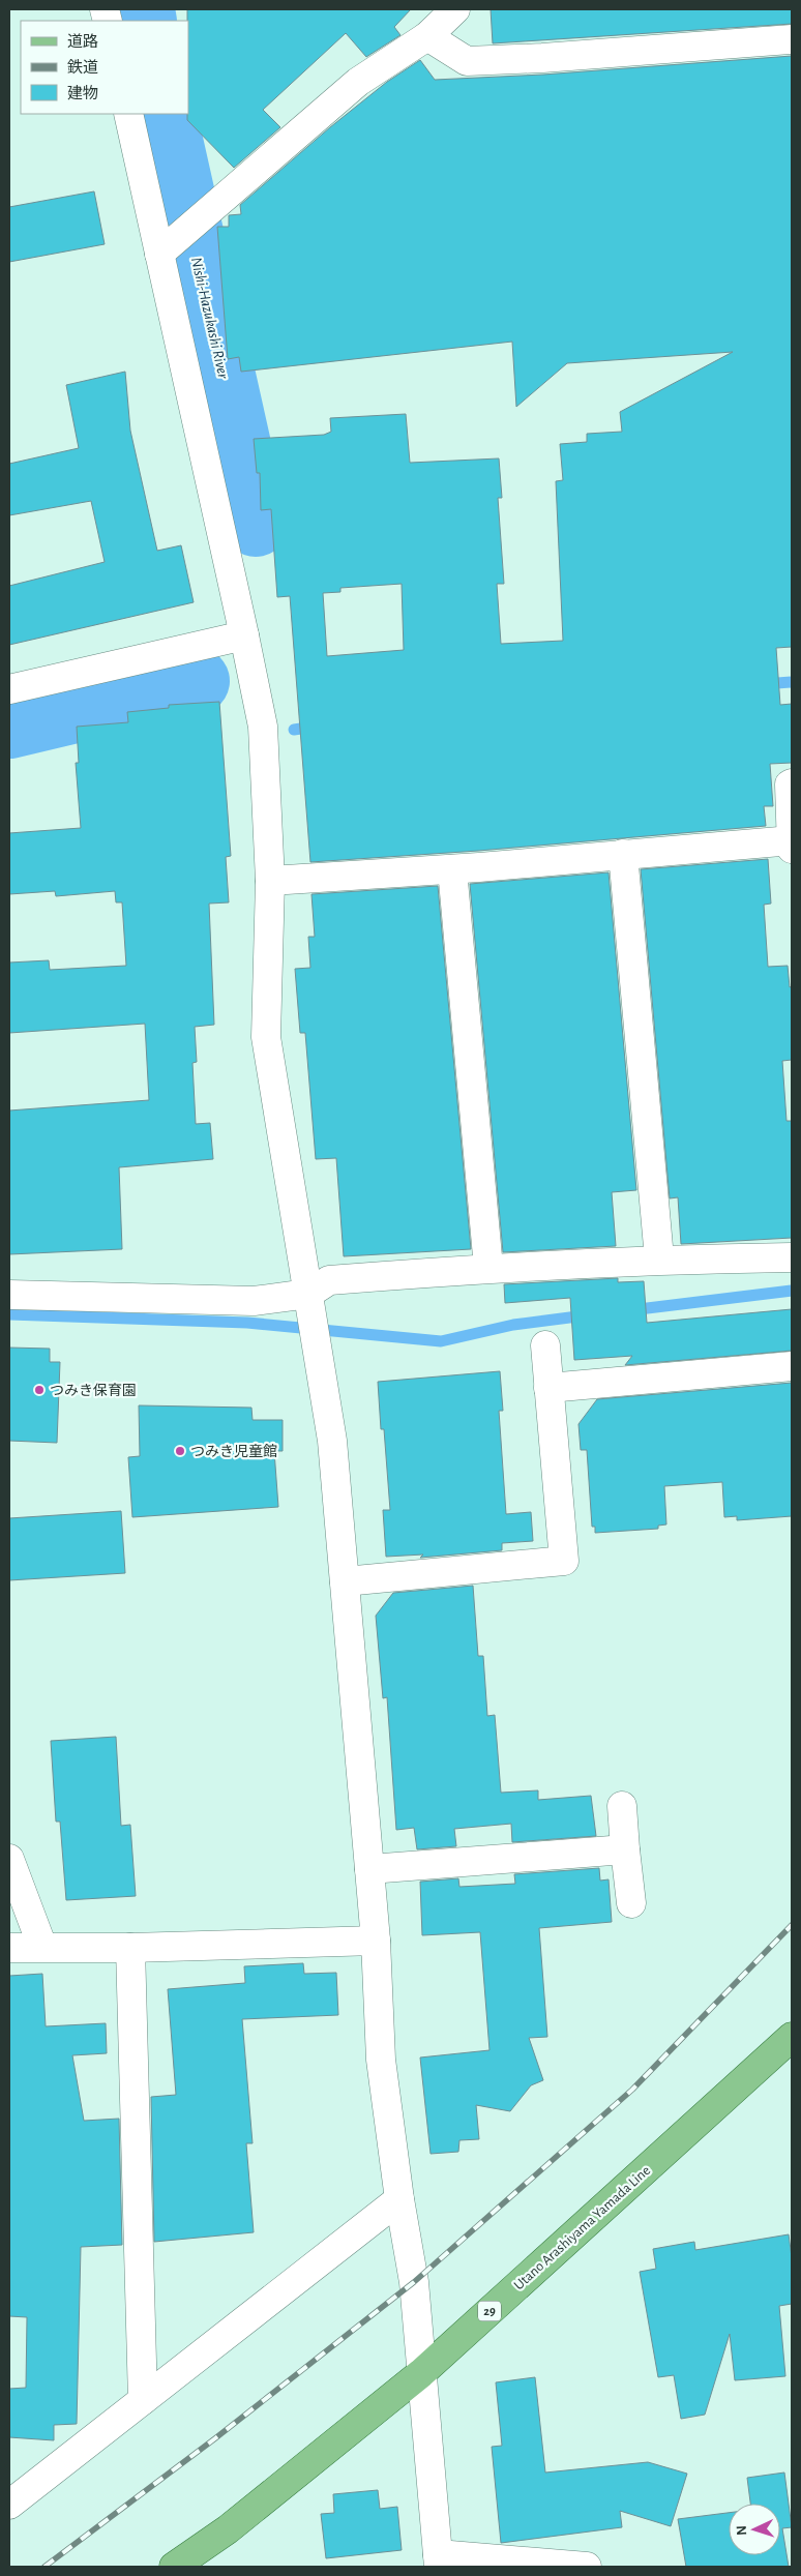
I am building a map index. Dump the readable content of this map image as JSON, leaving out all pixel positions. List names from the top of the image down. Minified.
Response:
{"streets":{"main road":["Utano Arashiyama Yamada Line","29"]},"water":["Nishi-Hazukashi River"],"places":["つみき保育園","つみき児童館"],"legend":["道路","鉄道","建物"],"north":"left"}
